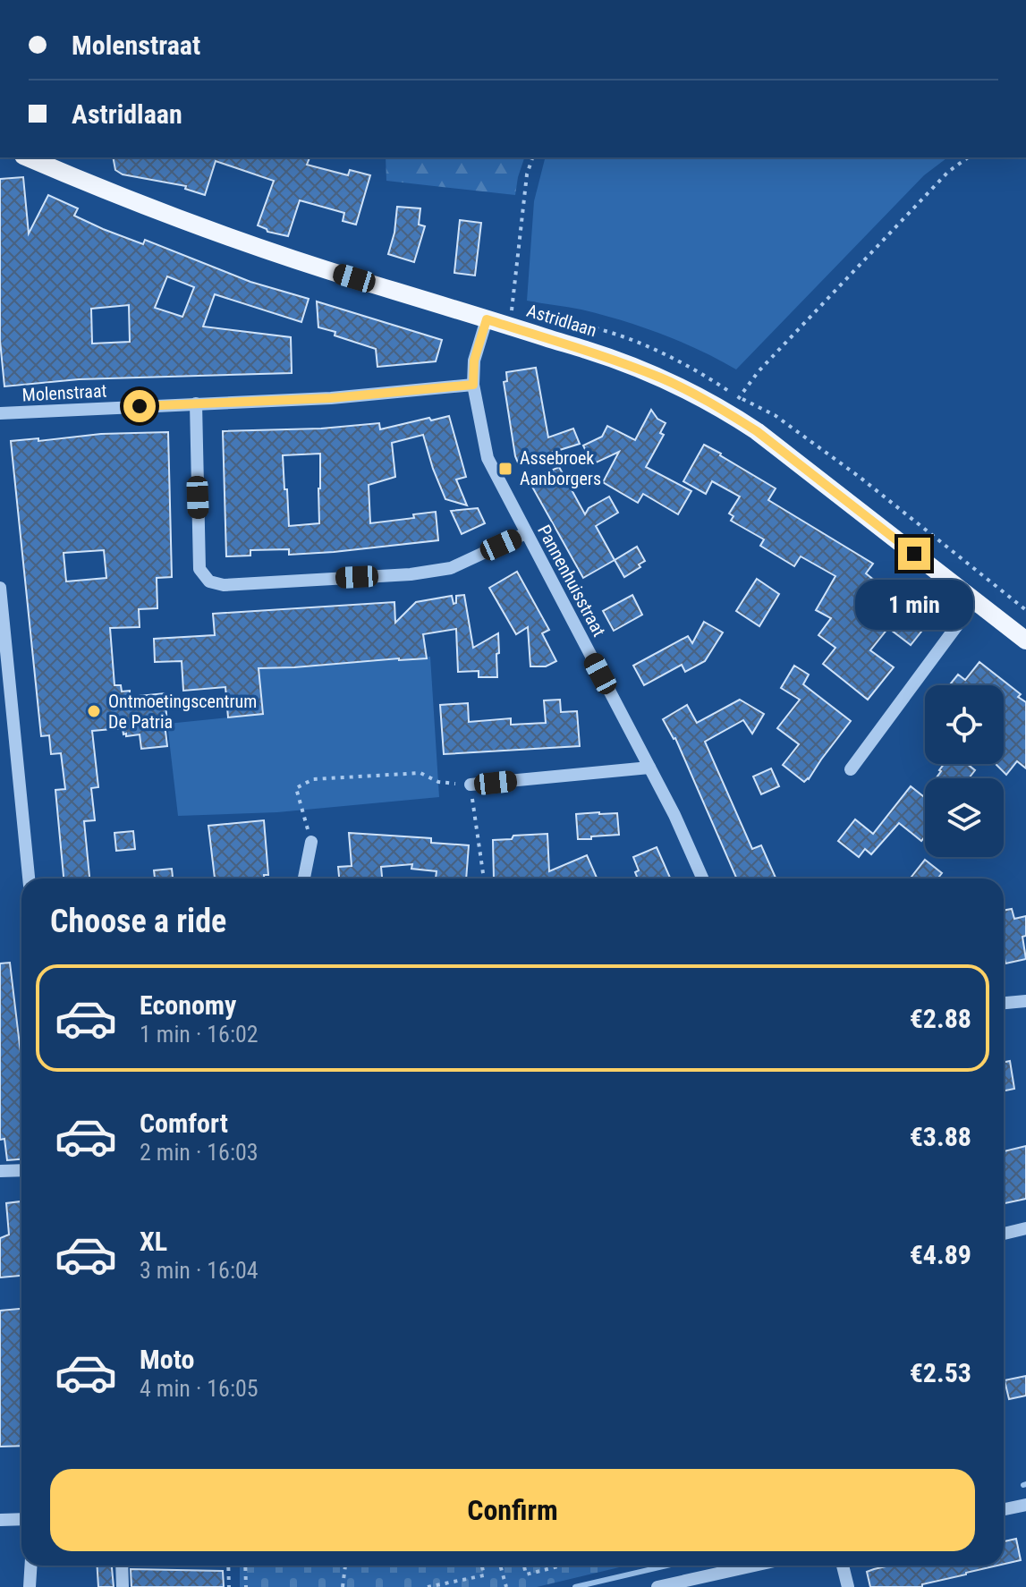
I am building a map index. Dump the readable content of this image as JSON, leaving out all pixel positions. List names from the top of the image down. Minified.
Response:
{"streets":{"main road":["Astridlaan"],"street":["Molenstraat","Pannenhuisstraat"]},"crossings":[["Astridlaan","Pannenhuisstraat"],["Molenstraat","Pannenhuisstraat"]],"places":{"transit":["Assebroek Aanborgers"],"other":["Ontmoetingscentrum De Patria"]},"page":{"banner":["Molenstraat","Astridlaan"],"bubble":"1 min","heading":"Choose a ride","list":[{"name":"Economy","note":"1 min · 16:02","value":"€2.88"},{"name":"Comfort","note":"2 min · 16:03","value":"€3.88"},{"name":"XL","note":"3 min · 16:04","value":"€4.89"},{"name":"Moto","note":"4 min · 16:05","value":"€2.53"}],"buttons":"Confirm"}}
